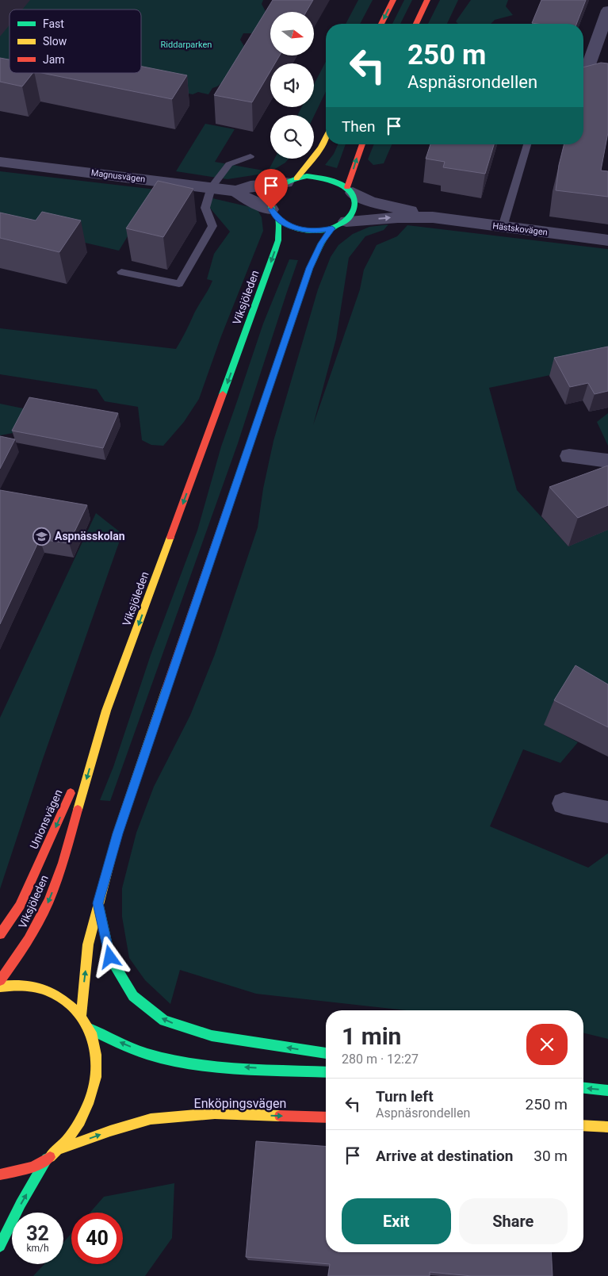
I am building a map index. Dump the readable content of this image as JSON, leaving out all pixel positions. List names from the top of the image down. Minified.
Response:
{"streets":{"main road":["Viksjöleden","Unionsvägen","Enköpingsvägen"],"street":["Magnusvägen","Hästskovägen"]},"crossings":[["Magnusvägen","Hästskovägen"],["Magnusvägen","Viksjöleden"],["Hästskovägen","Viksjöleden"],["Viksjöleden","Unionsvägen"]],"parks":["Riddarparken"],"places":{"school or university":["Aspnässkolan"]},"legend":["Fast","Slow","Jam"],"north":"right","page":{"turn":["250 m","Aspnäsrondellen"],"then":"Then","heading":["1 min","280 m · 12:27"],"list":[{"name":"Turn left","note":"Aspnäsrondellen","value":"250 m"},{"name":"Arrive at destination","value":"30 m"}],"buttons":["Exit","Share"],"speed":"32 km/h","limit":"40"}}
